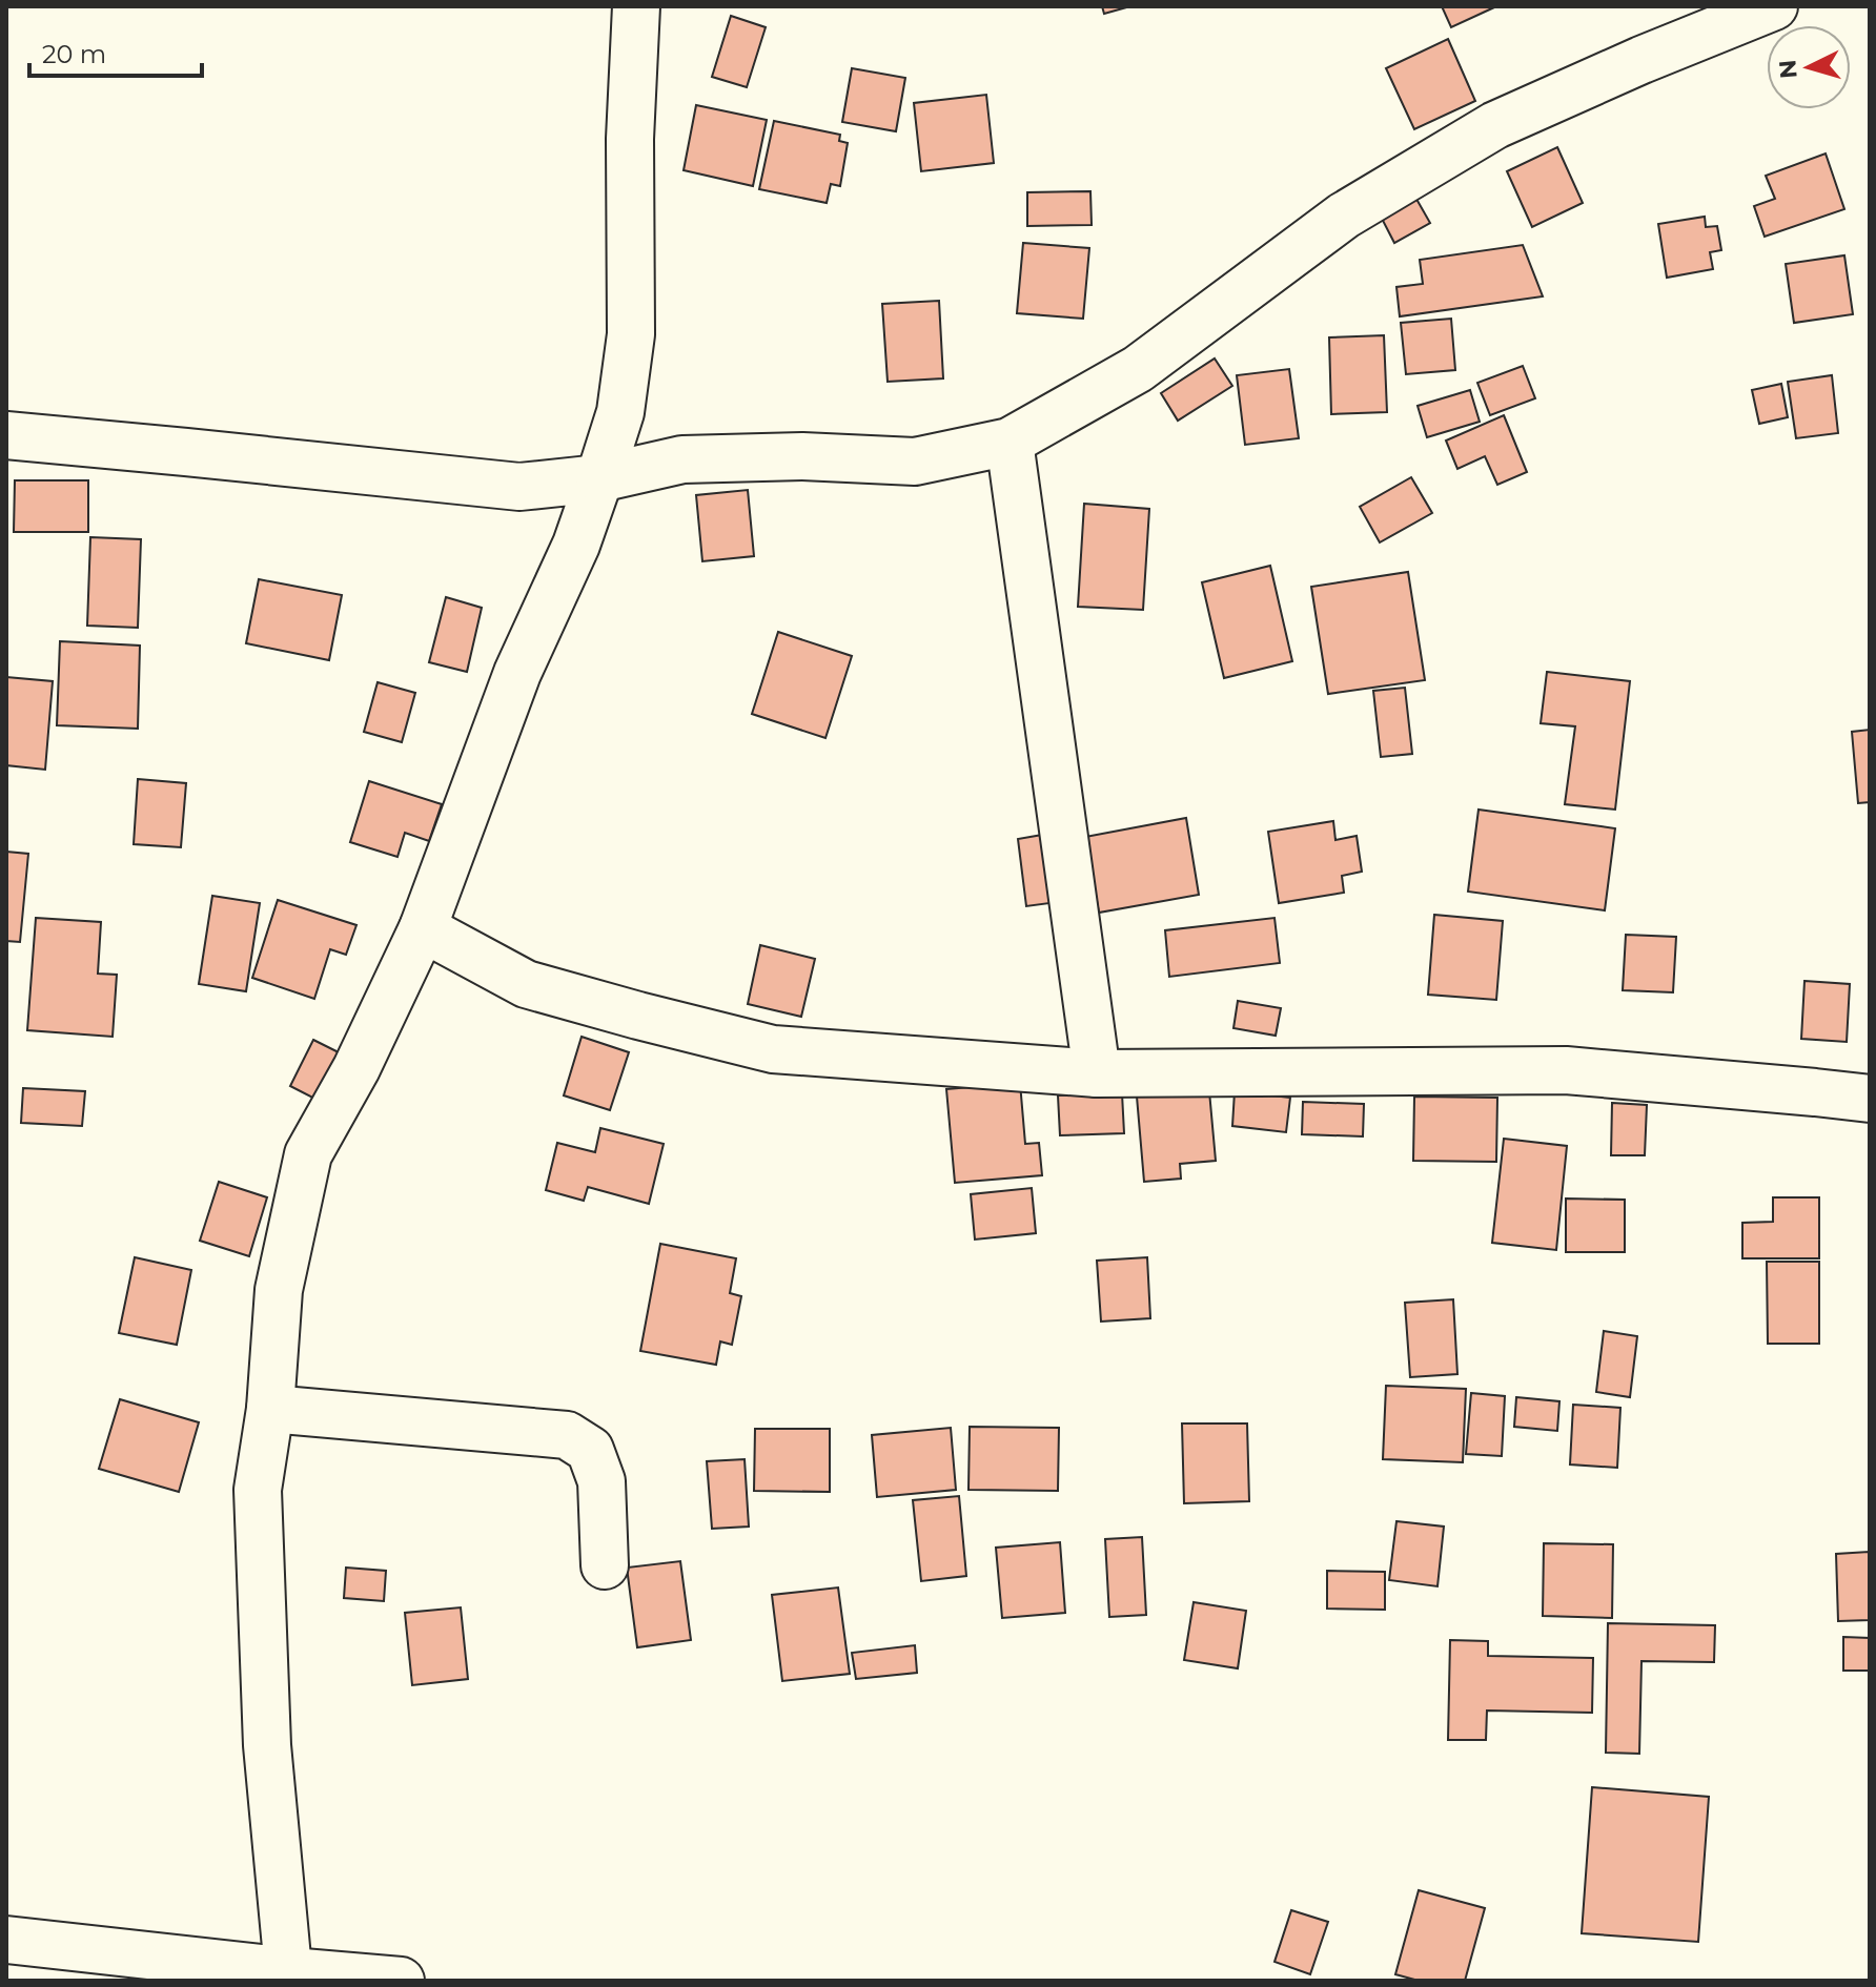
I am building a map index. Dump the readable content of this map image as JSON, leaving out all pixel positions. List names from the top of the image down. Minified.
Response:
{"scale_bar":"20 m","north":"left"}
